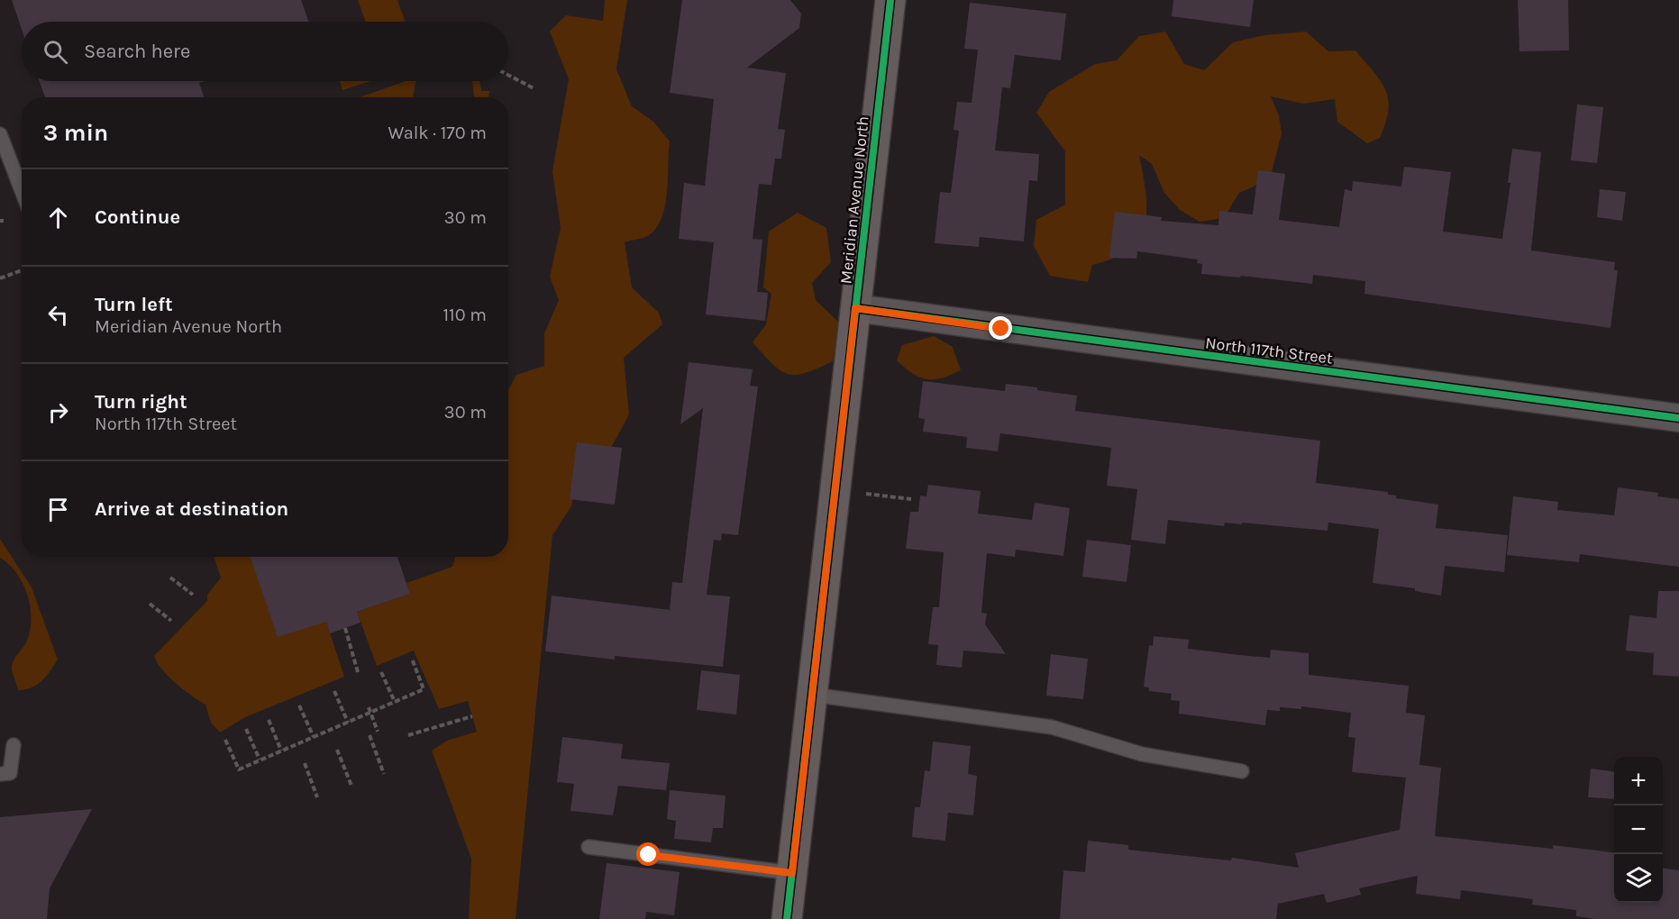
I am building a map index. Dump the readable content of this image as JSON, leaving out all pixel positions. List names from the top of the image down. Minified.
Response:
{"streets":{"street":["Meridian Avenue North","North 117th Street"]},"crossings":[["Meridian Avenue North","North 117th Street"]],"page":{"search":"Search here","heading":["3 min","Walk · 170 m"],"list":[["Continue","30 m"],["Turn left","Meridian Avenue North","110 m"],["Turn right","North 117th Street","30 m"],"Arrive at destination"],"map_buttons":["+","−"]}}
